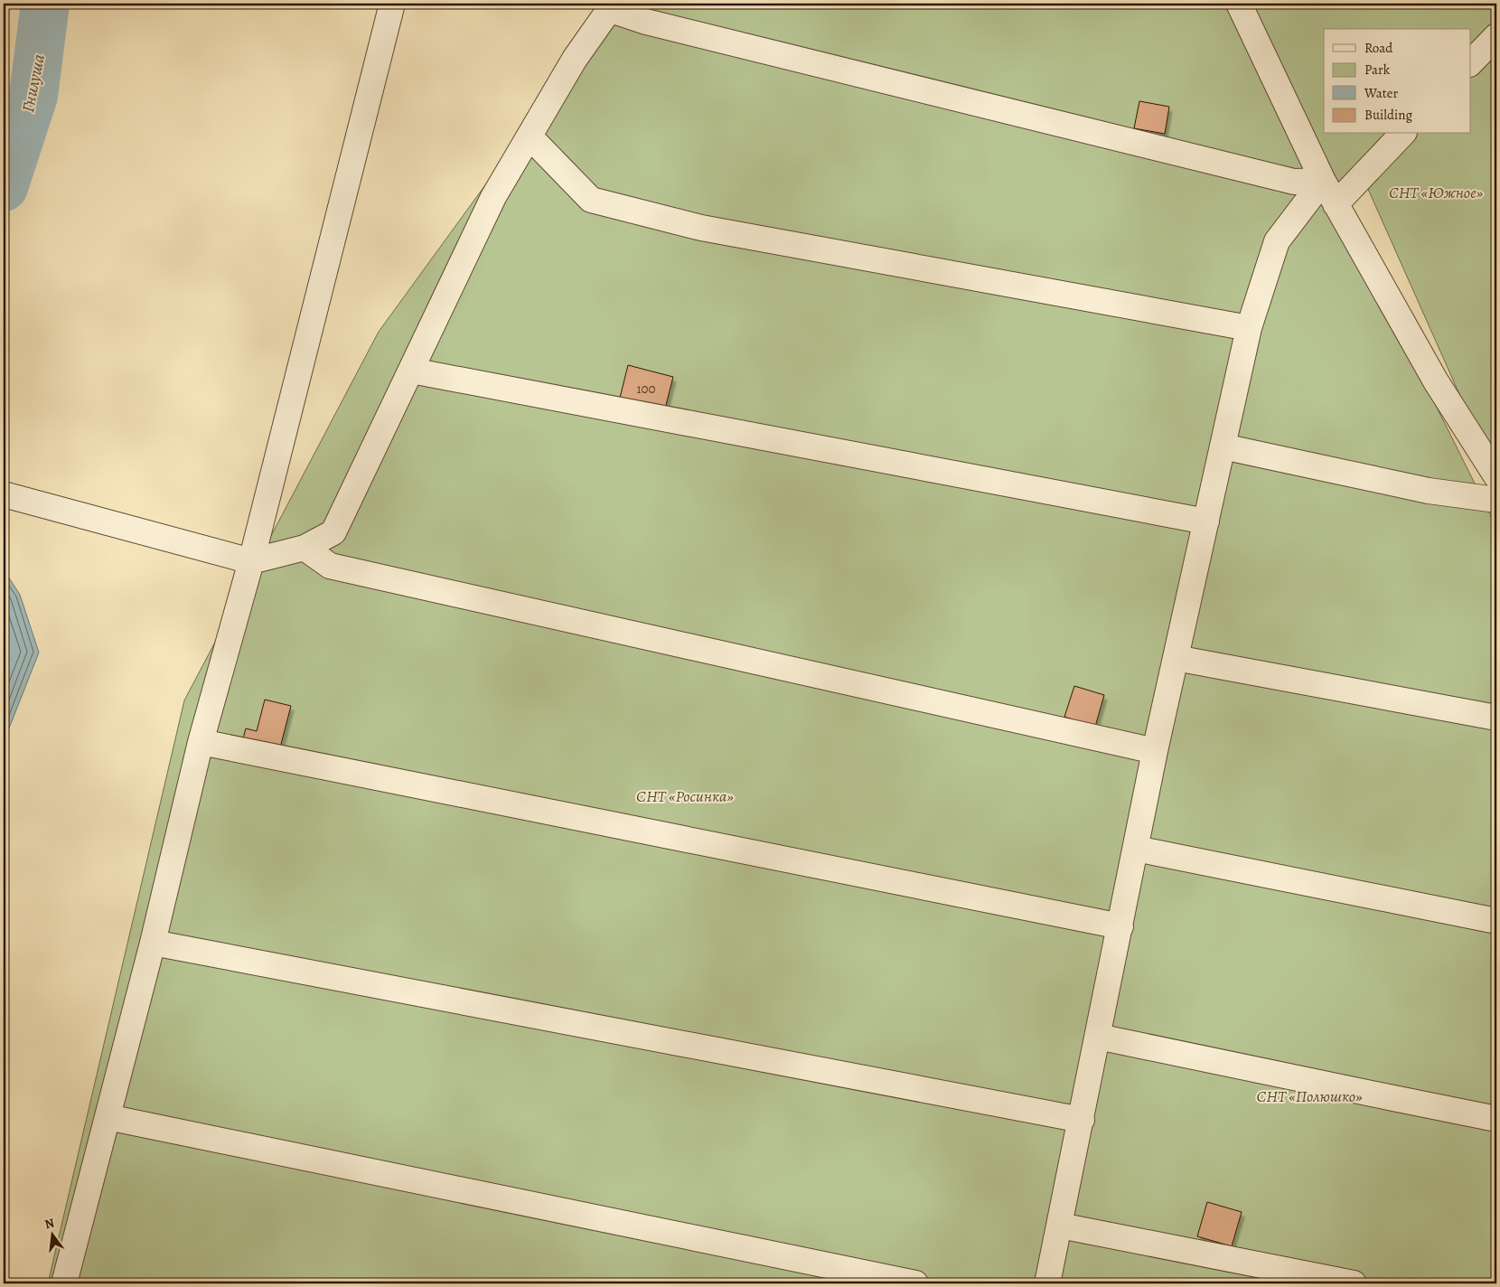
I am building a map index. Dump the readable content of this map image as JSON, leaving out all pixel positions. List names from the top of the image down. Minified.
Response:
{"water":["Гнилуша"],"parks":["СНТ «Южное»","СНТ «Росинка»","СНТ «Полюшко»"],"house_numbers":["100"],"legend":["Road","Park","Water","Building"],"north":"top"}
